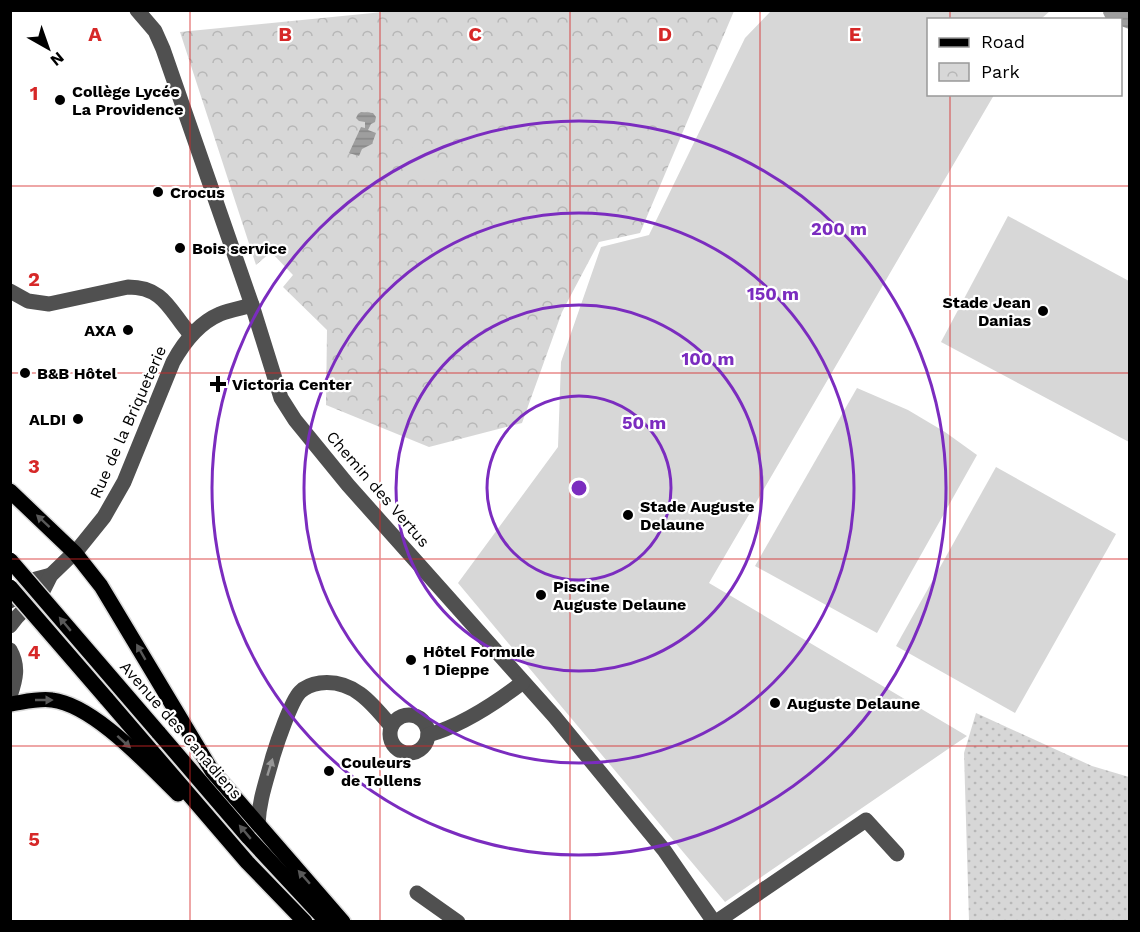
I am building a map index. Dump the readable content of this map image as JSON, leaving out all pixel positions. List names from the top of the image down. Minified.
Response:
{"streets":{"main road":["Avenue des Canadiens"],"street":["Rue de la Briqueterie","Chemin des Vertus"]},"crossings":[["Rue de la Briqueterie","Chemin des Vertus"]],"places":{"other":["Collège Lycée La Providence","Crocus","Bois service","Stade Jean Danias","AXA","B&B Hôtel","ALDI","Stade Auguste Delaune","Piscine Auguste Delaune","Hôtel Formule 1 Dieppe","Auguste Delaune","Couleurs de Tollens"],"health":["Victoria Center"]},"legend":["Road","Park"],"north":"bottom right","grid":{"columns":["A","B","C","D","E"],"rows":["1","2","3","4","5"]},"rings":["200 m","150 m","100 m","50 m"]}
